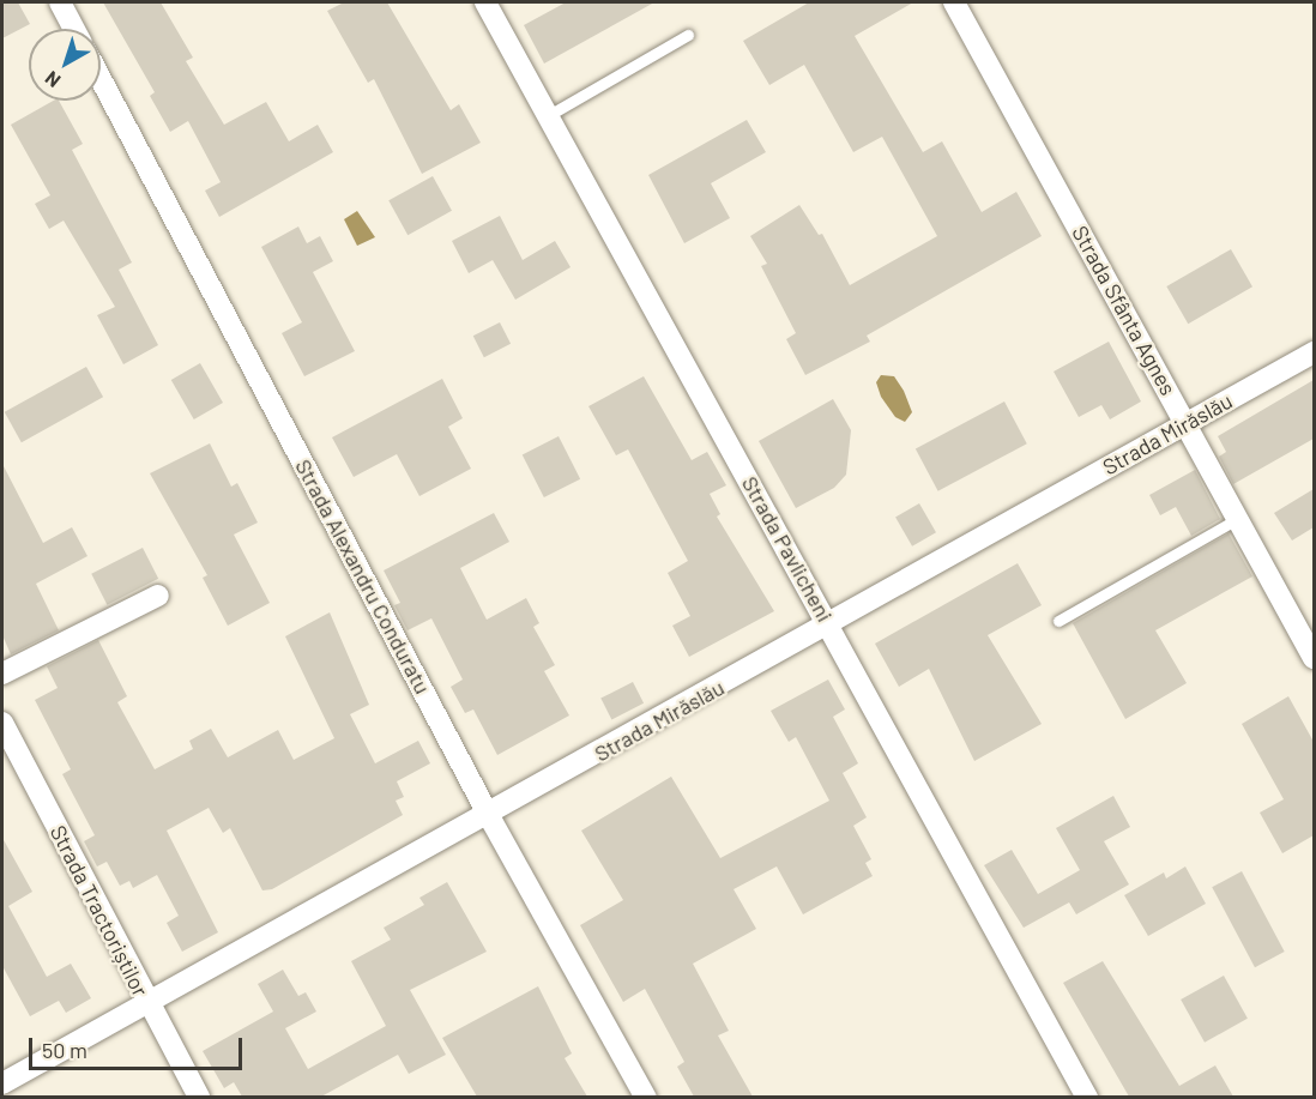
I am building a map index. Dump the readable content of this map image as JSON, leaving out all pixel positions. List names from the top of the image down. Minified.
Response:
{"streets":{"street":["Strada Sfânta Agnes","Strada Mirăslău","Strada Pavlicheni","Strada Alexandru Conduratu","Strada Tractoriștilor"]},"crossings":[["Strada Sfânta Agnes","Strada Mirăslău"],["Strada Mirăslău","Strada Pavlicheni"],["Strada Mirăslău","Strada Alexandru Conduratu"],["Strada Mirăslău","Strada Tractoriștilor"]],"scale_bar":"50 m","north":"bottom left"}
